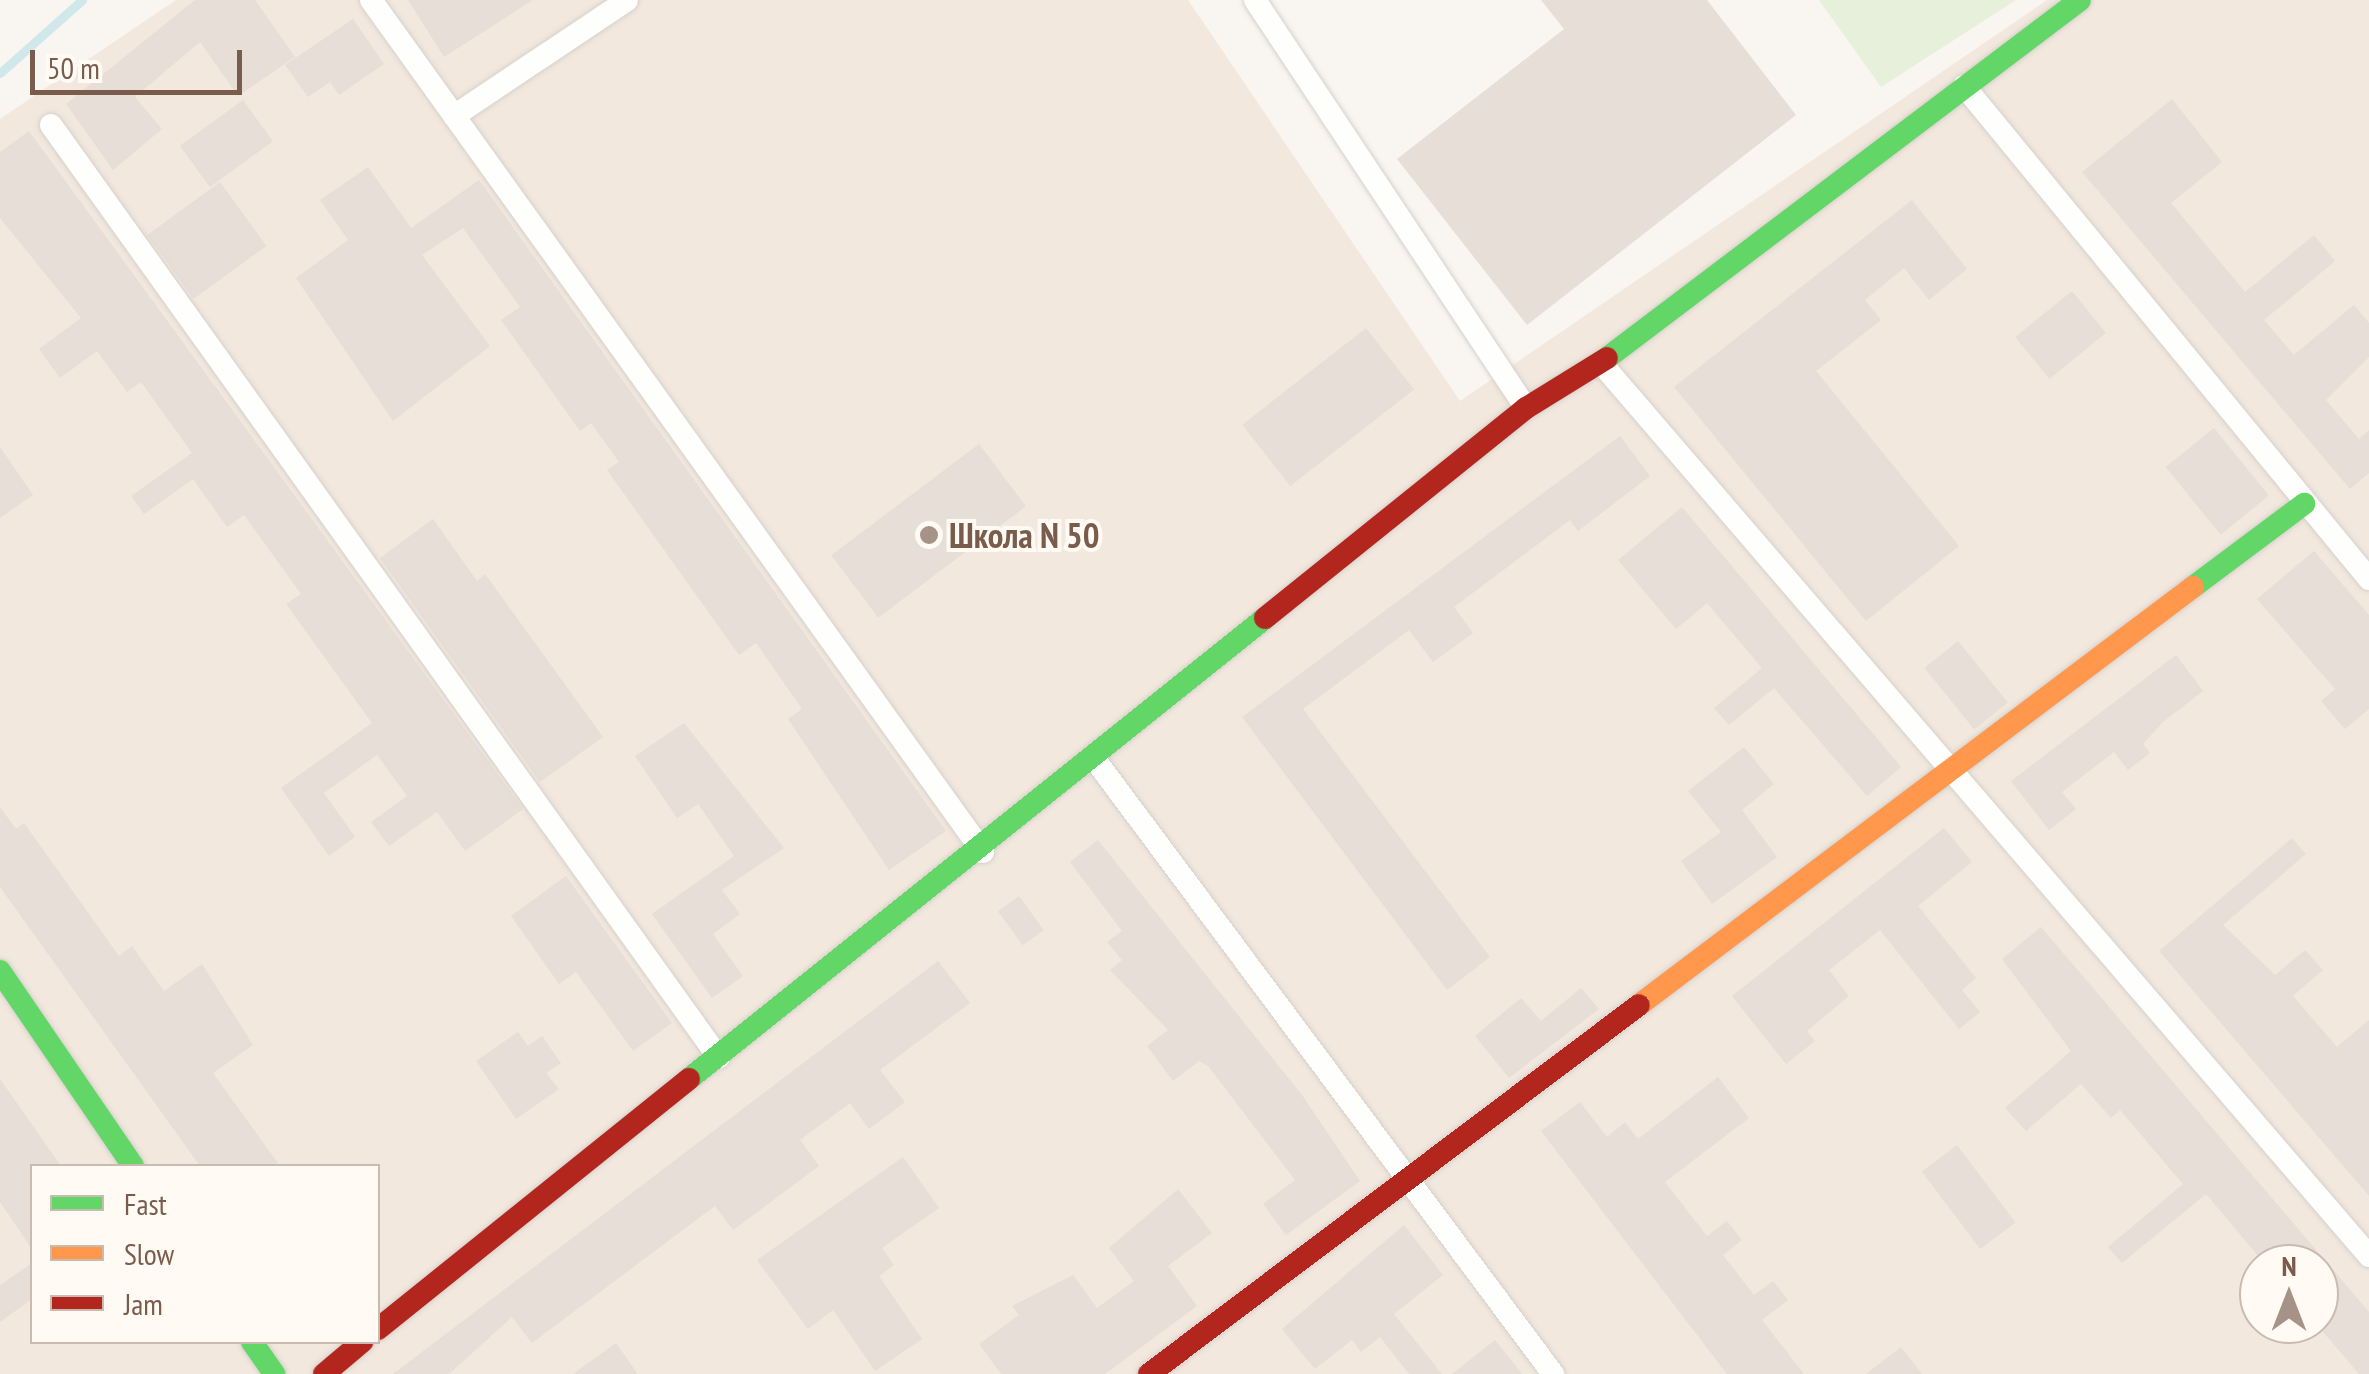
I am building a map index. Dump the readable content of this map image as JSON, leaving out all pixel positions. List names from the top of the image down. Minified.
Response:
{"places":["Школа N 50"],"legend":["Fast","Slow","Jam"],"scale_bar":"50 m","north":"top"}
